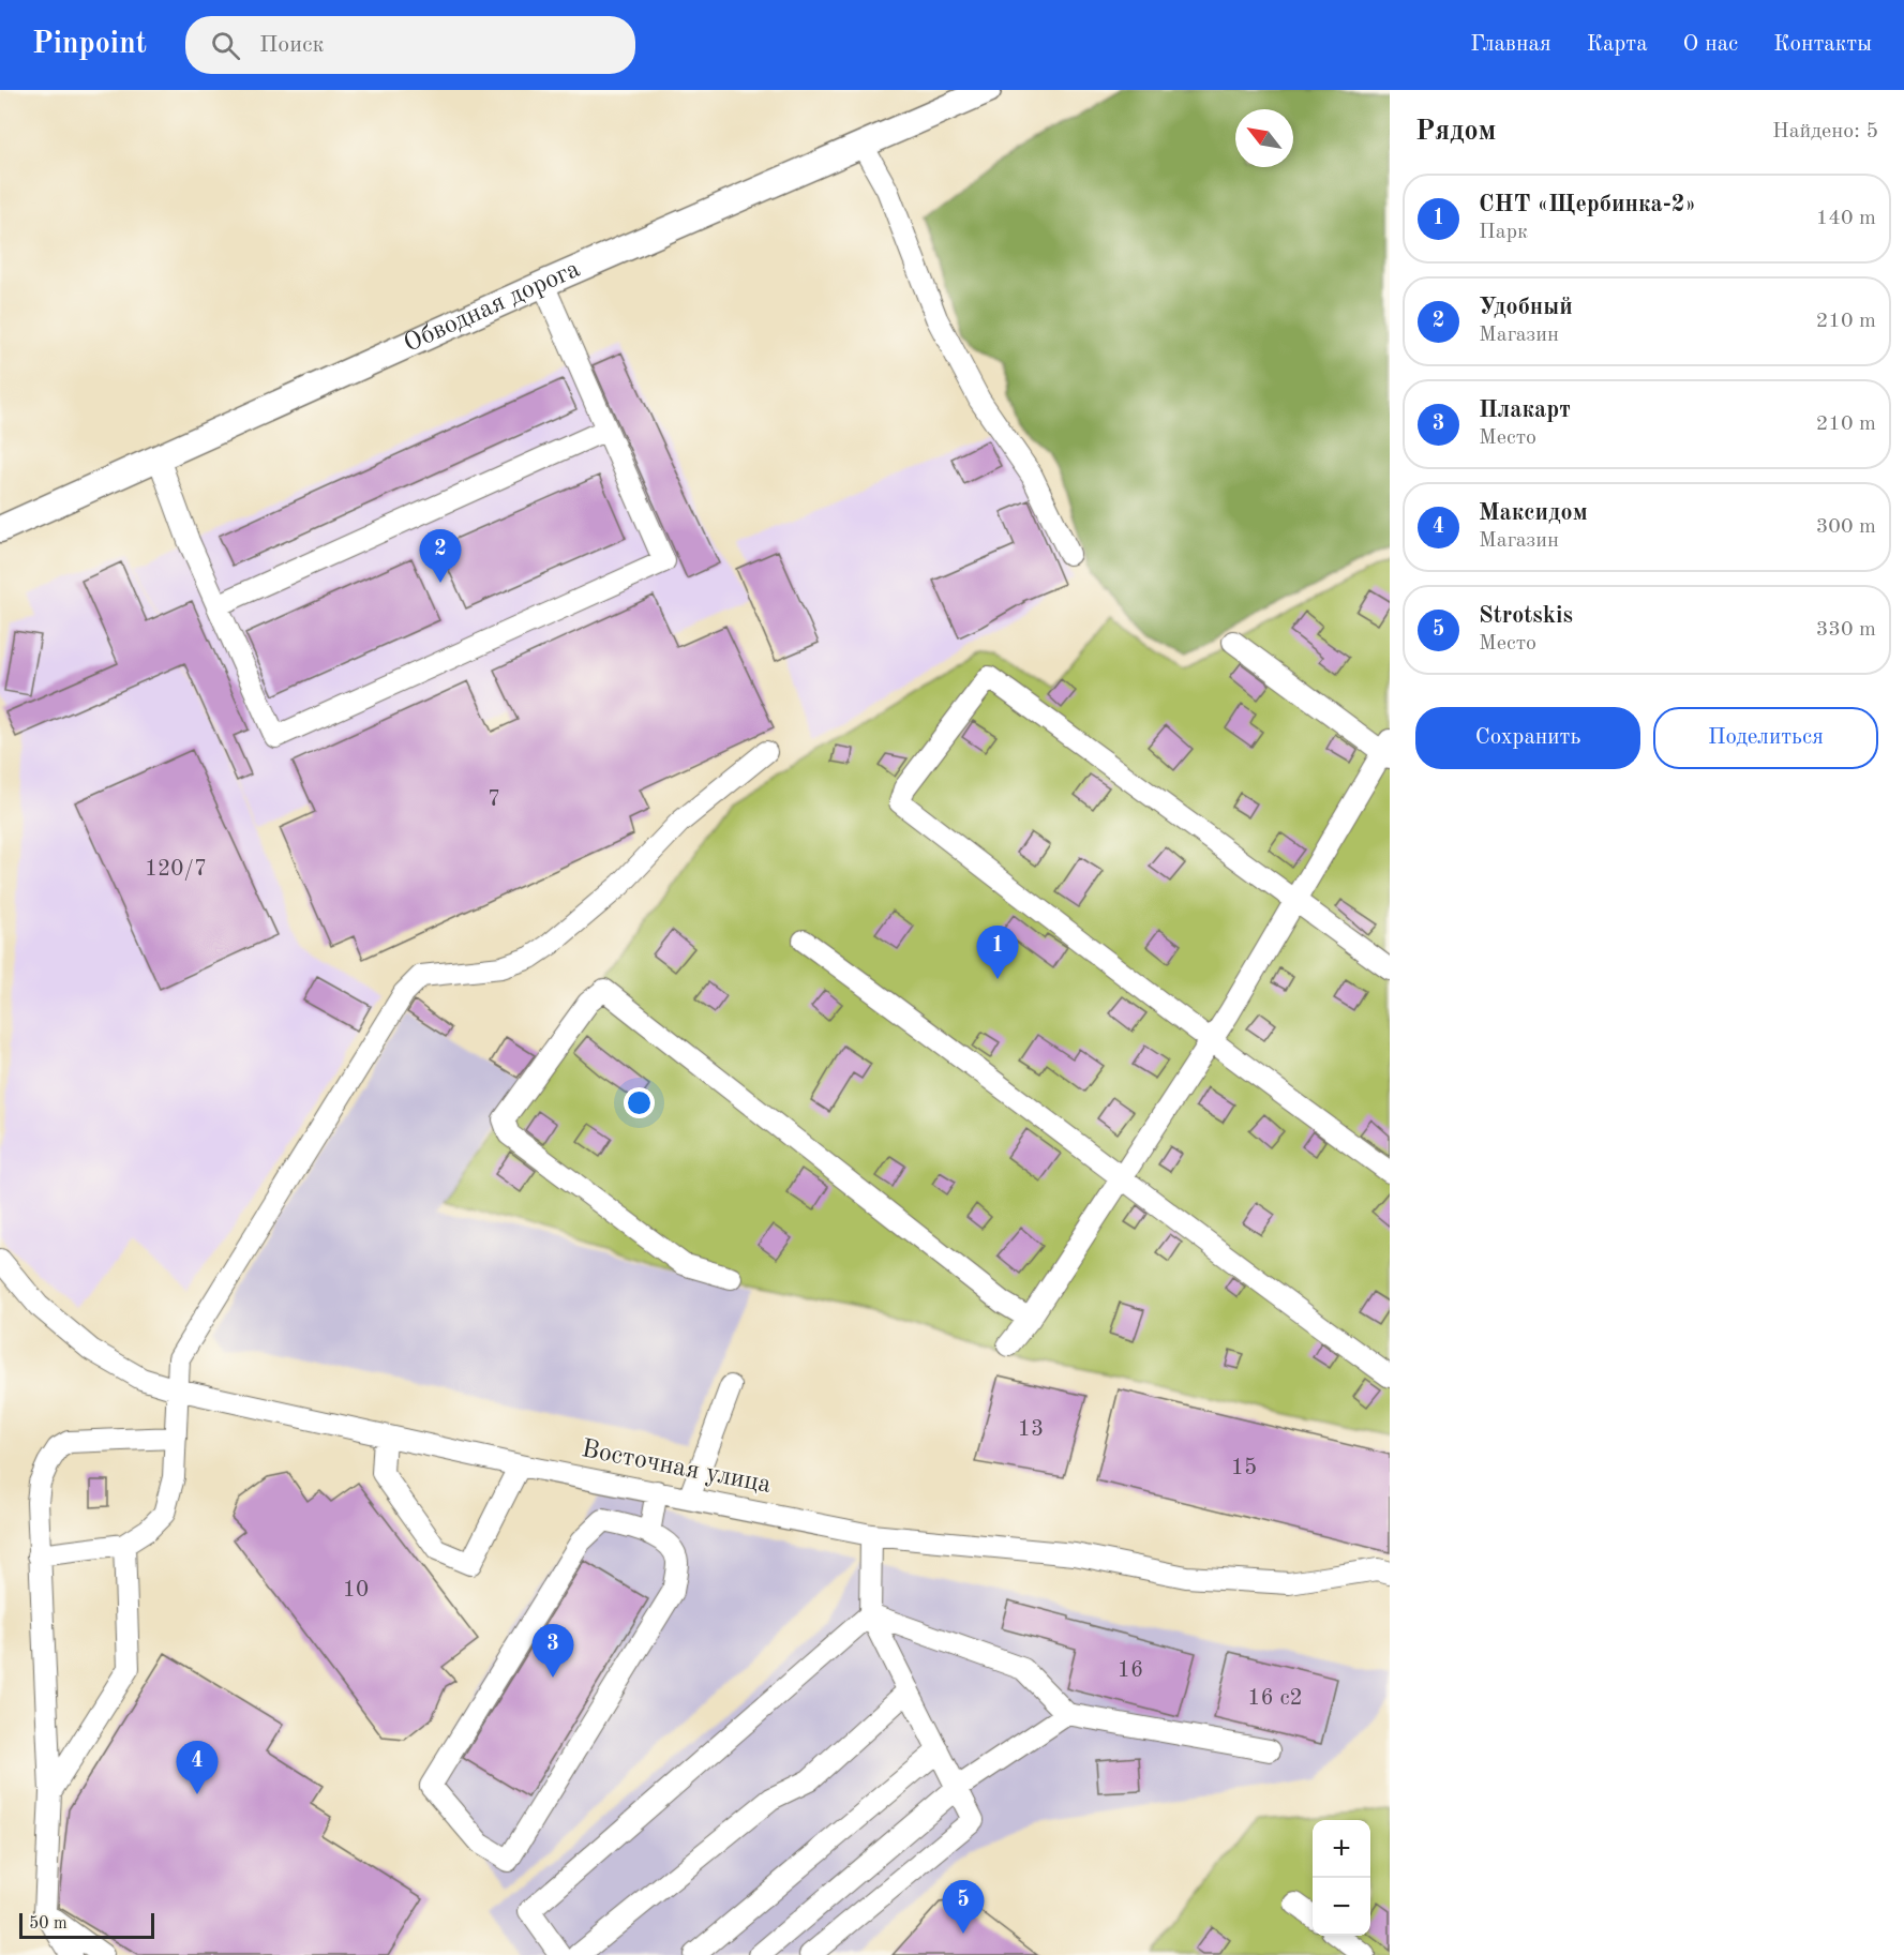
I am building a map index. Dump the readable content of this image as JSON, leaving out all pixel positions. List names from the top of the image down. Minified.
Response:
{"streets":{"main road":["Обводная дорога"],"street":["Восточная улица"]},"house_numbers":["7","120/7","13","15","10","16","16 с2"],"scale_bar":"50 m","north":"top left","page":{"header":"Pinpoint","search":"Поиск","nav":["Главная","Карта","О нас","Контакты"],"heading":["Рядом","Найдено: 5"],"list":[{"mark":"1","name":"СНТ «Щербинка-2»","note":"Парк","value":"140 m"},{"mark":"2","name":"Удобный","note":"Магазин","value":"210 m"},{"mark":"3","name":"Плакарт","note":"Место","value":"210 m"},{"mark":"4","name":"Максидом","note":"Магазин","value":"300 m"},{"mark":"5","name":"Strotskis","note":"Место","value":"330 m"}],"pins":["2","1","3","4","5"],"buttons":["Сохранить","Поделиться"],"map_buttons":["+","−"],"scale":"50 m"}}
